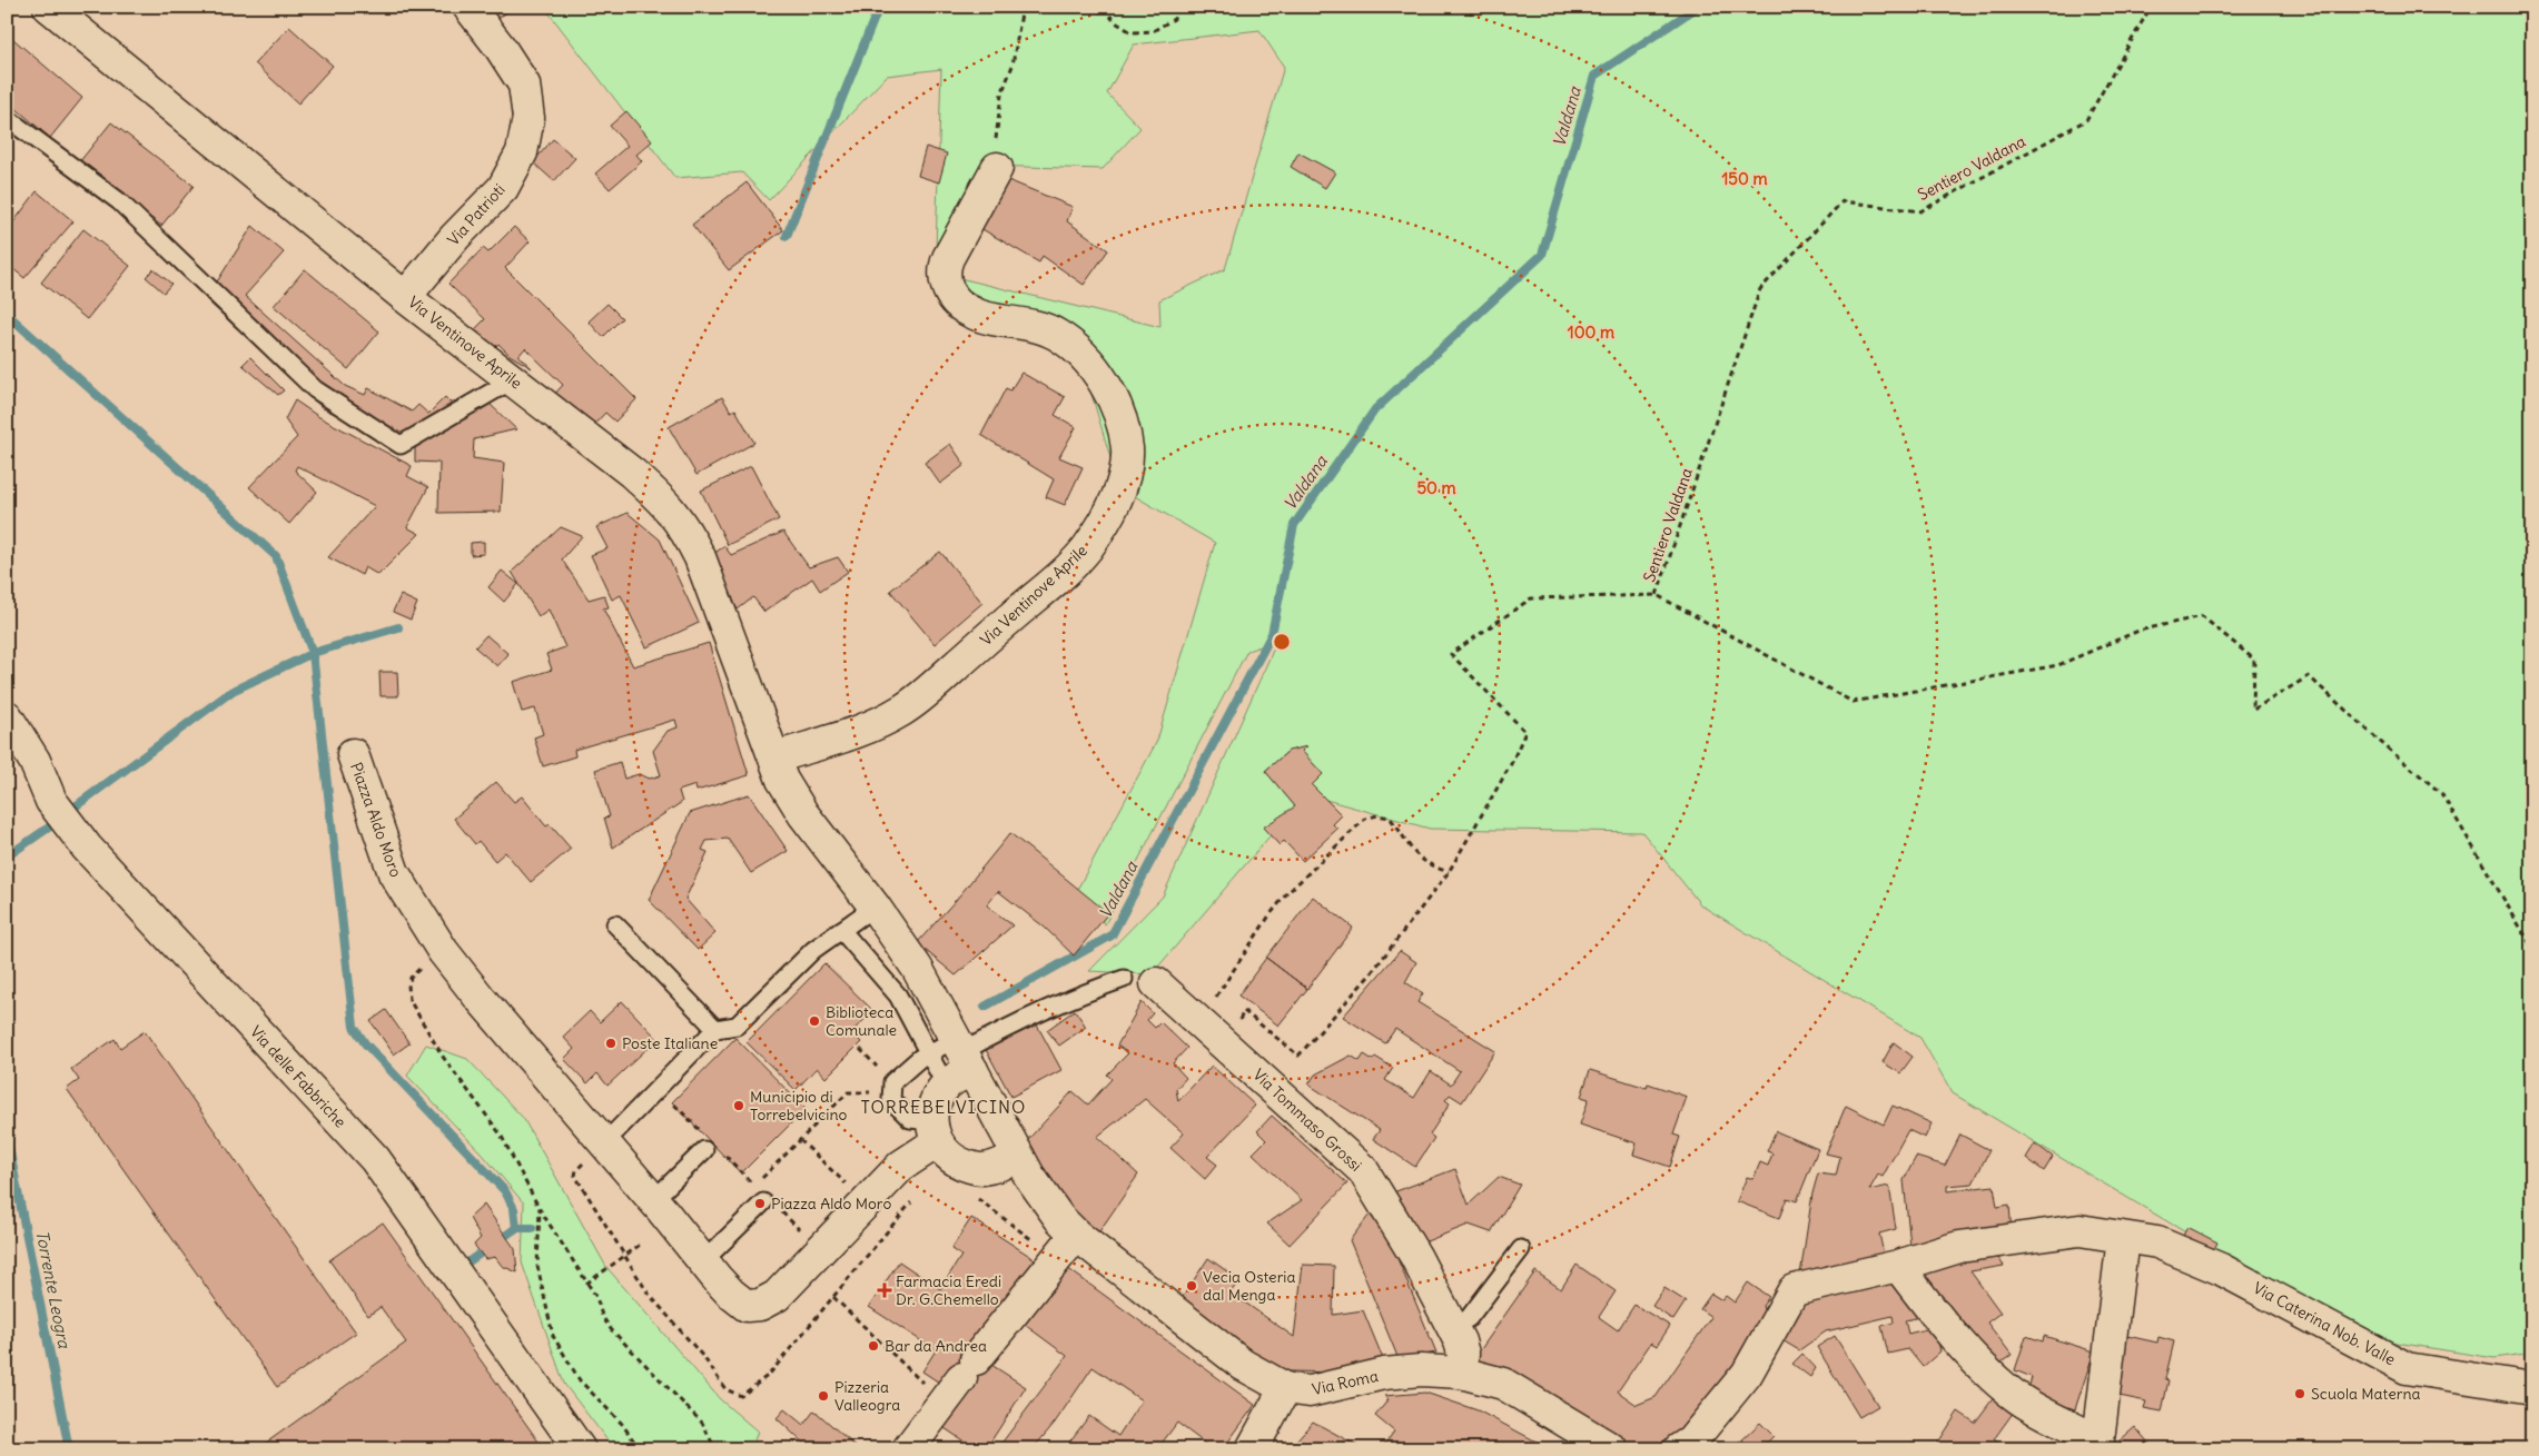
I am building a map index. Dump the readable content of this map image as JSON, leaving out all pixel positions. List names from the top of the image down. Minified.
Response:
{"streets":{"street":["Via Patrioti","Via Ventinove Aprile","Piazza Aldo Moro","Via delle Fabbriche","Via Tommaso Grossi","Via Caterina Nob. Valle","Via Roma"],"path":["Sentiero Valdana"]},"crossings":[["Via Patrioti","Via Ventinove Aprile"],["Via Ventinove Aprile","Via Roma"],["Via Tommaso Grossi","Via Roma"]],"districts":["TORREBELVICINO"],"water":["Valdana","Torrente Leogra"],"places":{"other":["Biblioteca Comunale","Poste Italiane","Municipio di Torrebelvicino","Piazza Aldo Moro","Vecia Osteria dal Menga","Bar da Andrea","Scuola Materna","Pizzeria Valleogra"],"health":["Farmacia Eredi Dr. G.Chemello"]},"rings":["150 m","100 m","50 m"]}
